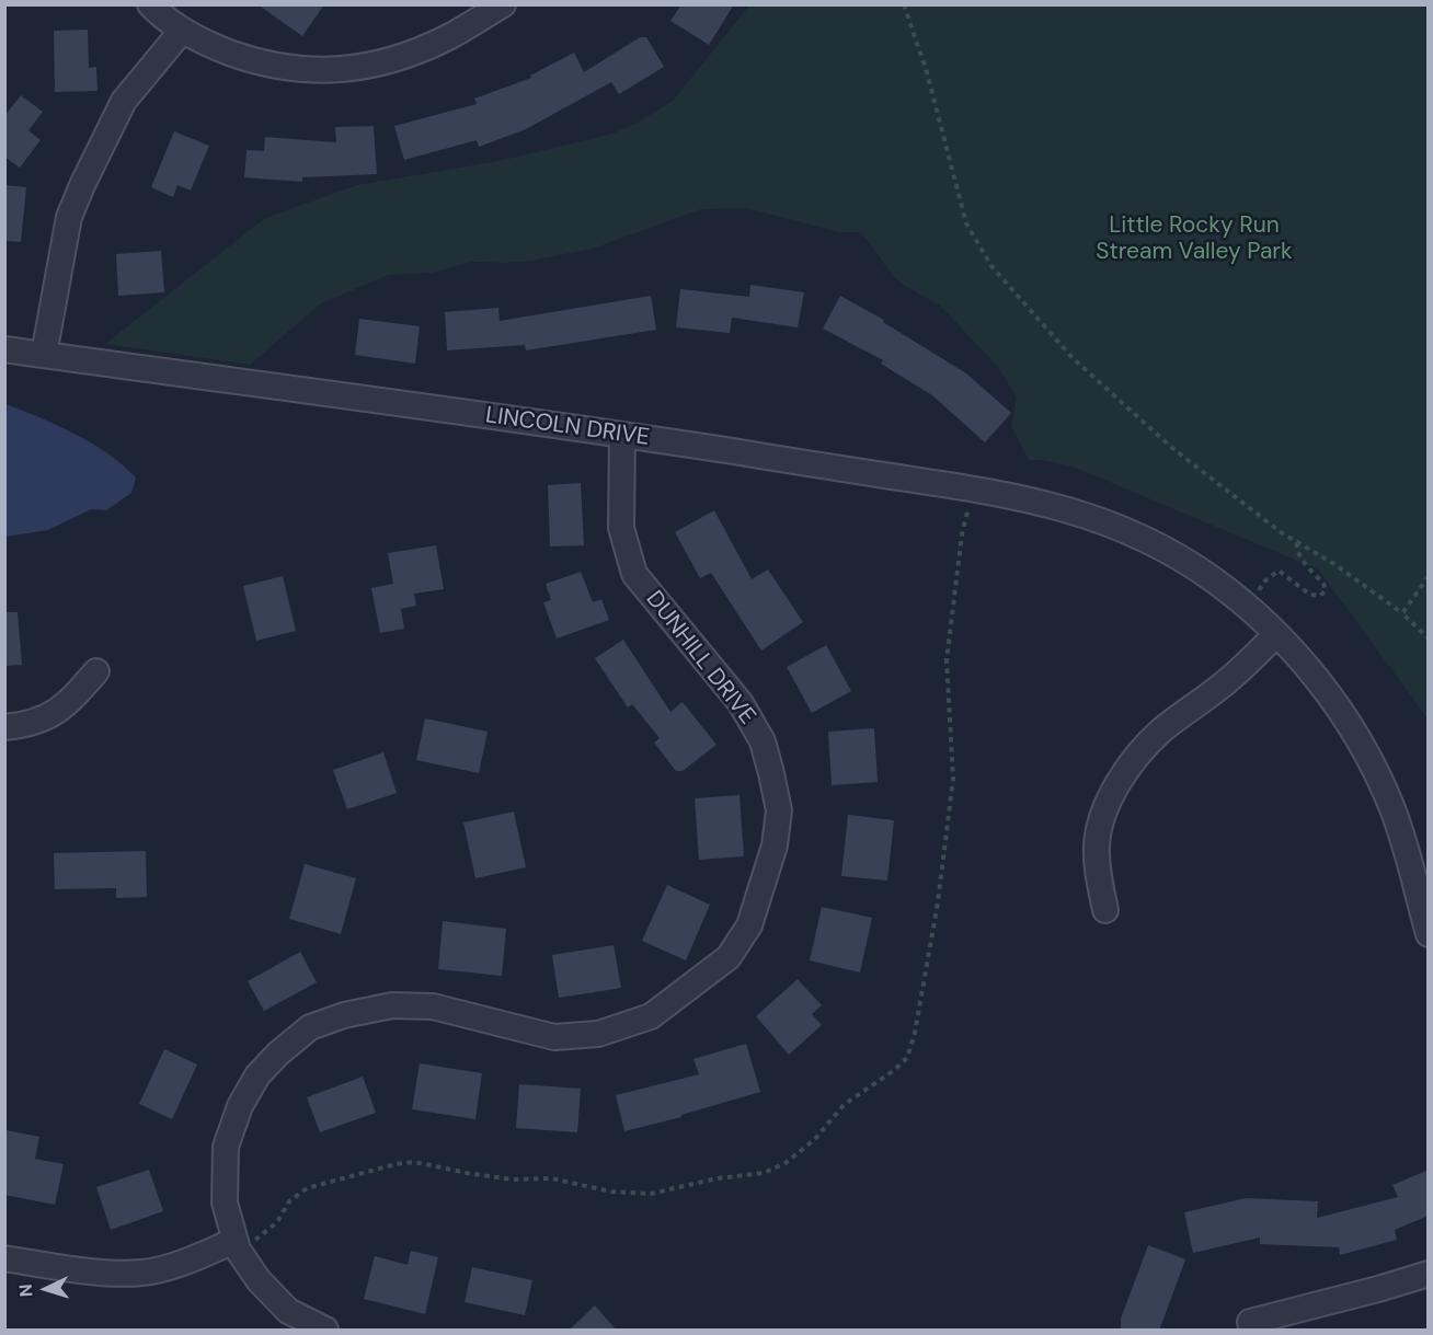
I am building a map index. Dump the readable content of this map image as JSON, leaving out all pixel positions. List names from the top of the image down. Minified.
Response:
{"streets":{"street":["LINCOLN DRIVE","DUNHILL DRIVE"]},"crossings":[["LINCOLN DRIVE","DUNHILL DRIVE"]],"parks":["Little Rocky Run Stream Valley Park"],"north":"left"}
